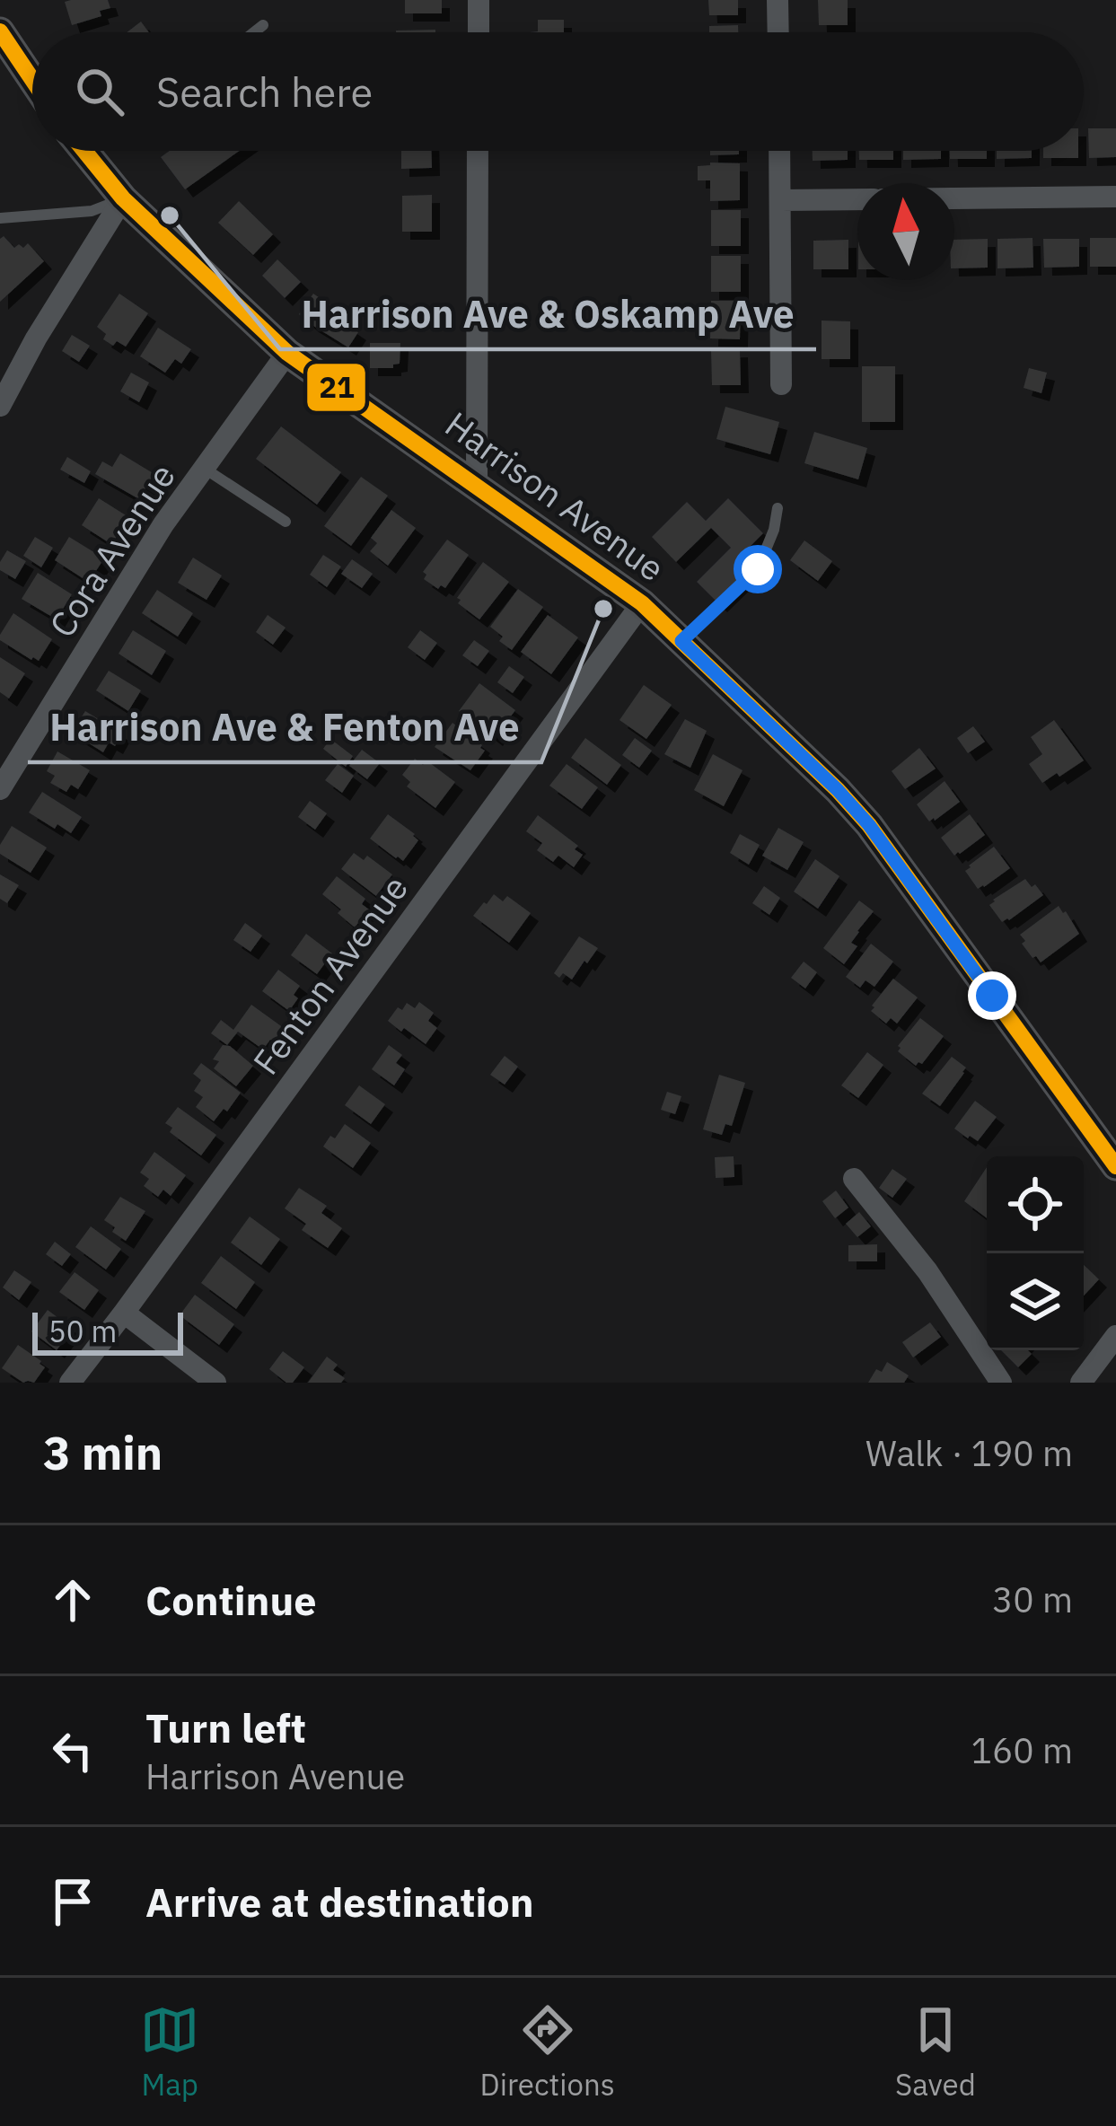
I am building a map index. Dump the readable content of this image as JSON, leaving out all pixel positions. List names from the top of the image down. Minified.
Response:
{"streets":{"main road":["Harrison Avenue"],"street":["Cora Avenue","Fenton Avenue"]},"crossings":[["Harrison Avenue","Cora Avenue"],["Harrison Avenue","Fenton Avenue"]],"places":["Harrison Ave & Oskamp Ave","Harrison Ave & Fenton Ave"],"lines":["transit line 21"],"scale_bar":"50 m","north":"top","page":{"search":"Search here","scale":"50 m","heading":["3 min","Walk · 190 m"],"list":[["Continue","30 m"],["Turn left","Harrison Avenue","160 m"],"Arrive at destination"],"nav":["Map","Directions","Saved"]}}
